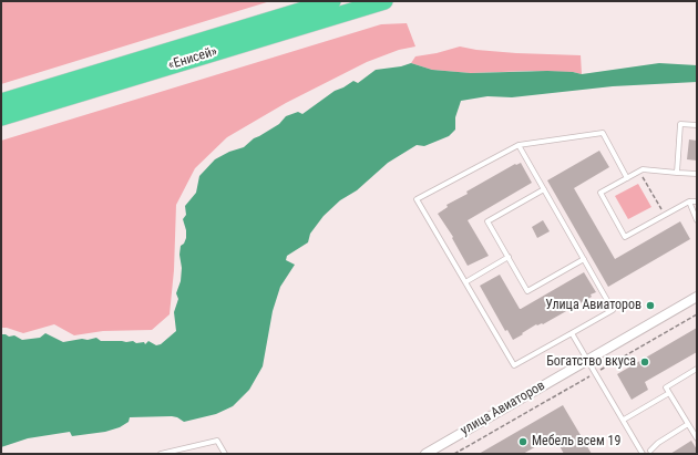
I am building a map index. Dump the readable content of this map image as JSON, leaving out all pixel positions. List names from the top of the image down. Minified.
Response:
{"streets":{"highway":["«Енисей»"],"street":["улица Авиаторов"]},"places":["Улица Авиаторов","Богатство вкуса","Мебель всем 19"]}
